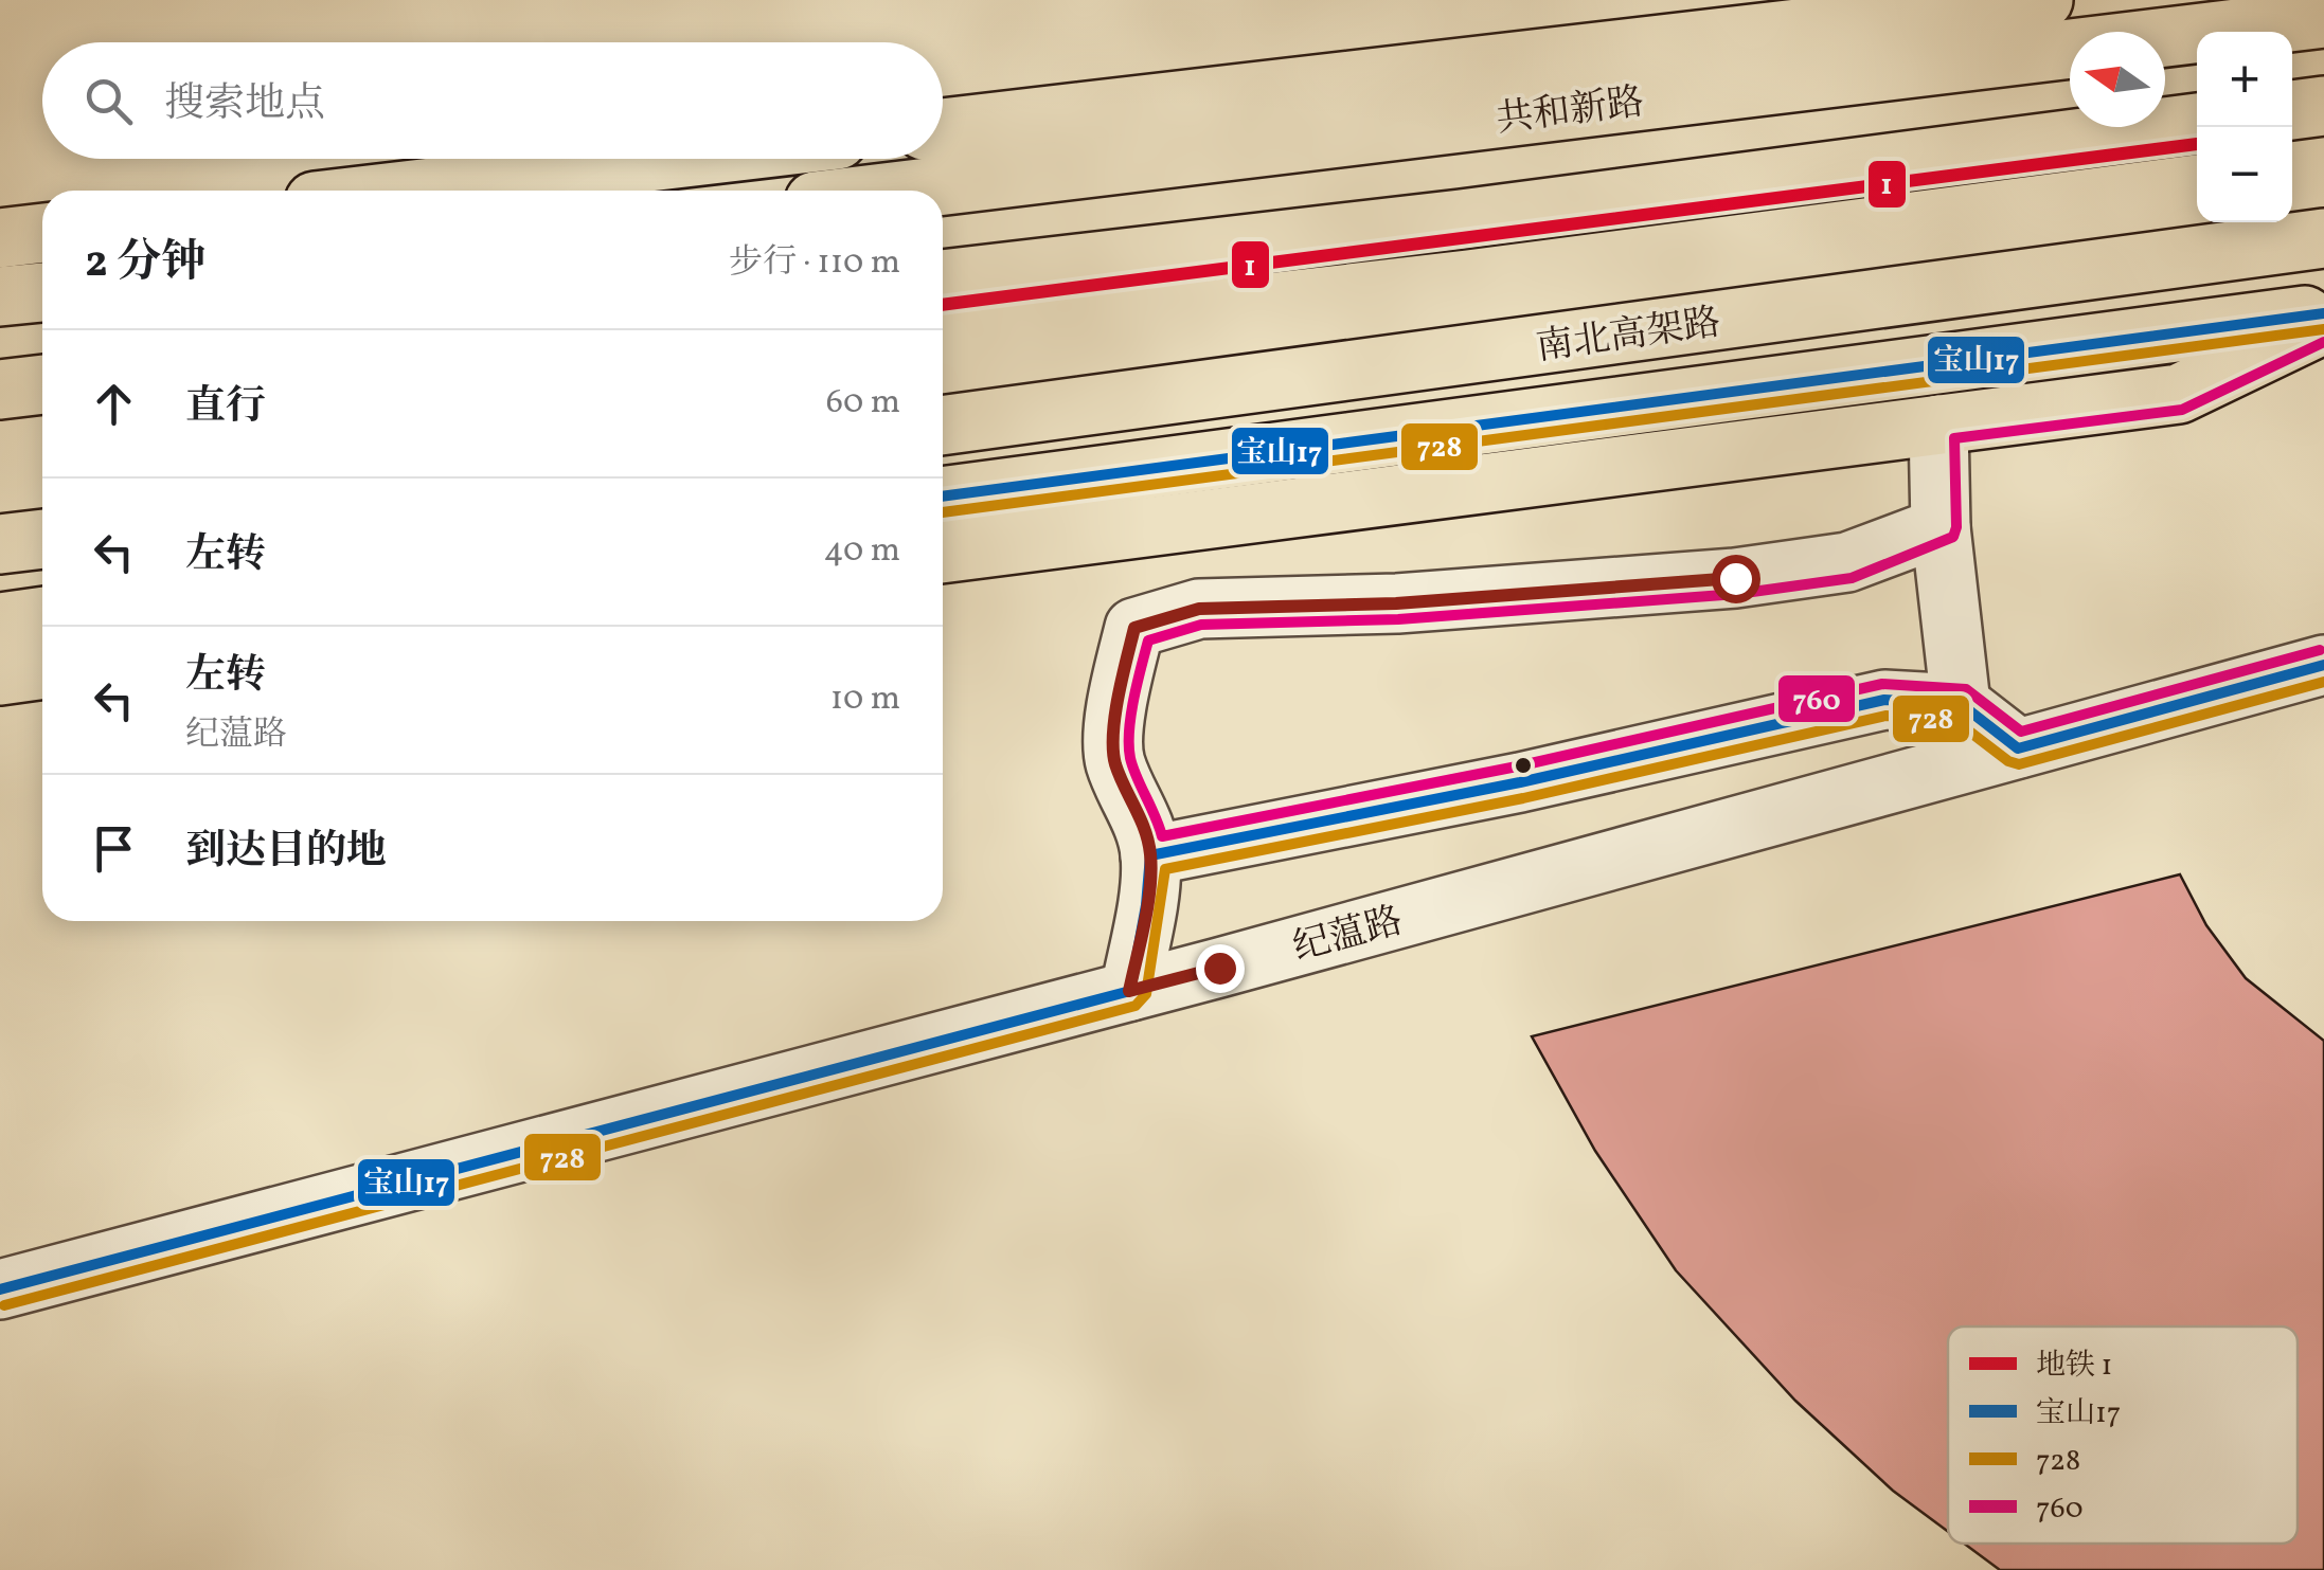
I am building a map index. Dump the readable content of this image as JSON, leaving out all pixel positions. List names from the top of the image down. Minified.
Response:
{"streets":{"main road":["共和新路","南北高架路"],"street":["纪蕰路"]},"lines":["metro line 1","transit line 宝山17","transit line 728","transit line 760"],"legend":["地铁 1","宝山17","728","760"],"north":"left","page":{"map_buttons":["+","−"],"search":"搜索地点","heading":["2 分钟","步行 · 110 m"],"list":[["直行","60 m"],["左转","40 m"],["左转","纪蕰路","10 m"],"到达目的地"]}}
